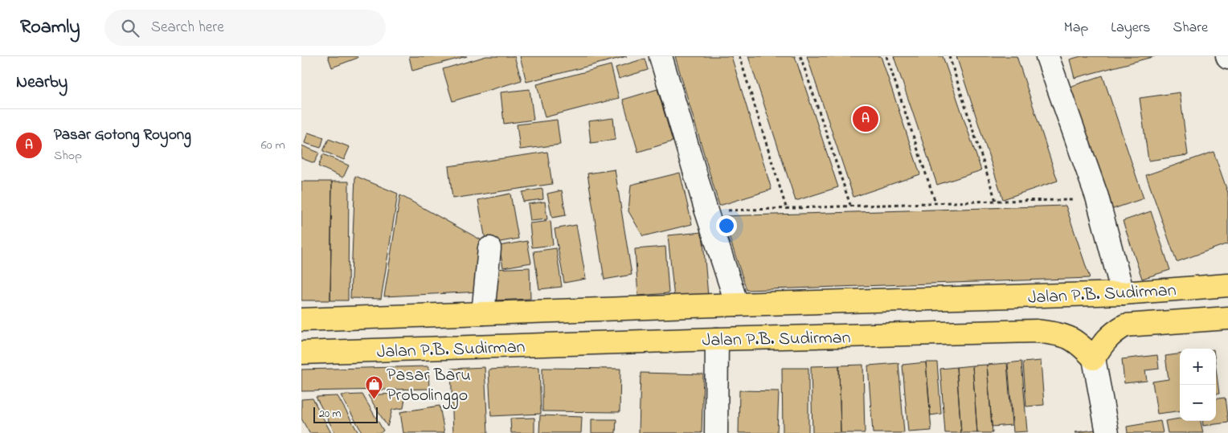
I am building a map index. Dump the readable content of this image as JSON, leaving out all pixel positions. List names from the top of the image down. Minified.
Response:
{"streets":{"main road":["Jalan P.B. Sudirman"]},"places":{"shop":["Pasar Baru Probolinggo"]},"scale_bar":"20 m","page":{"header":"Roamly","search":"Search here","nav":["Map","Layers","Share"],"heading":"Nearby","pins":"A","list":[{"mark":"A","name":"Pasar Gotong Royong","note":"Shop","value":"60 m"}],"map_buttons":["+","−"],"scale":"20 m"}}
